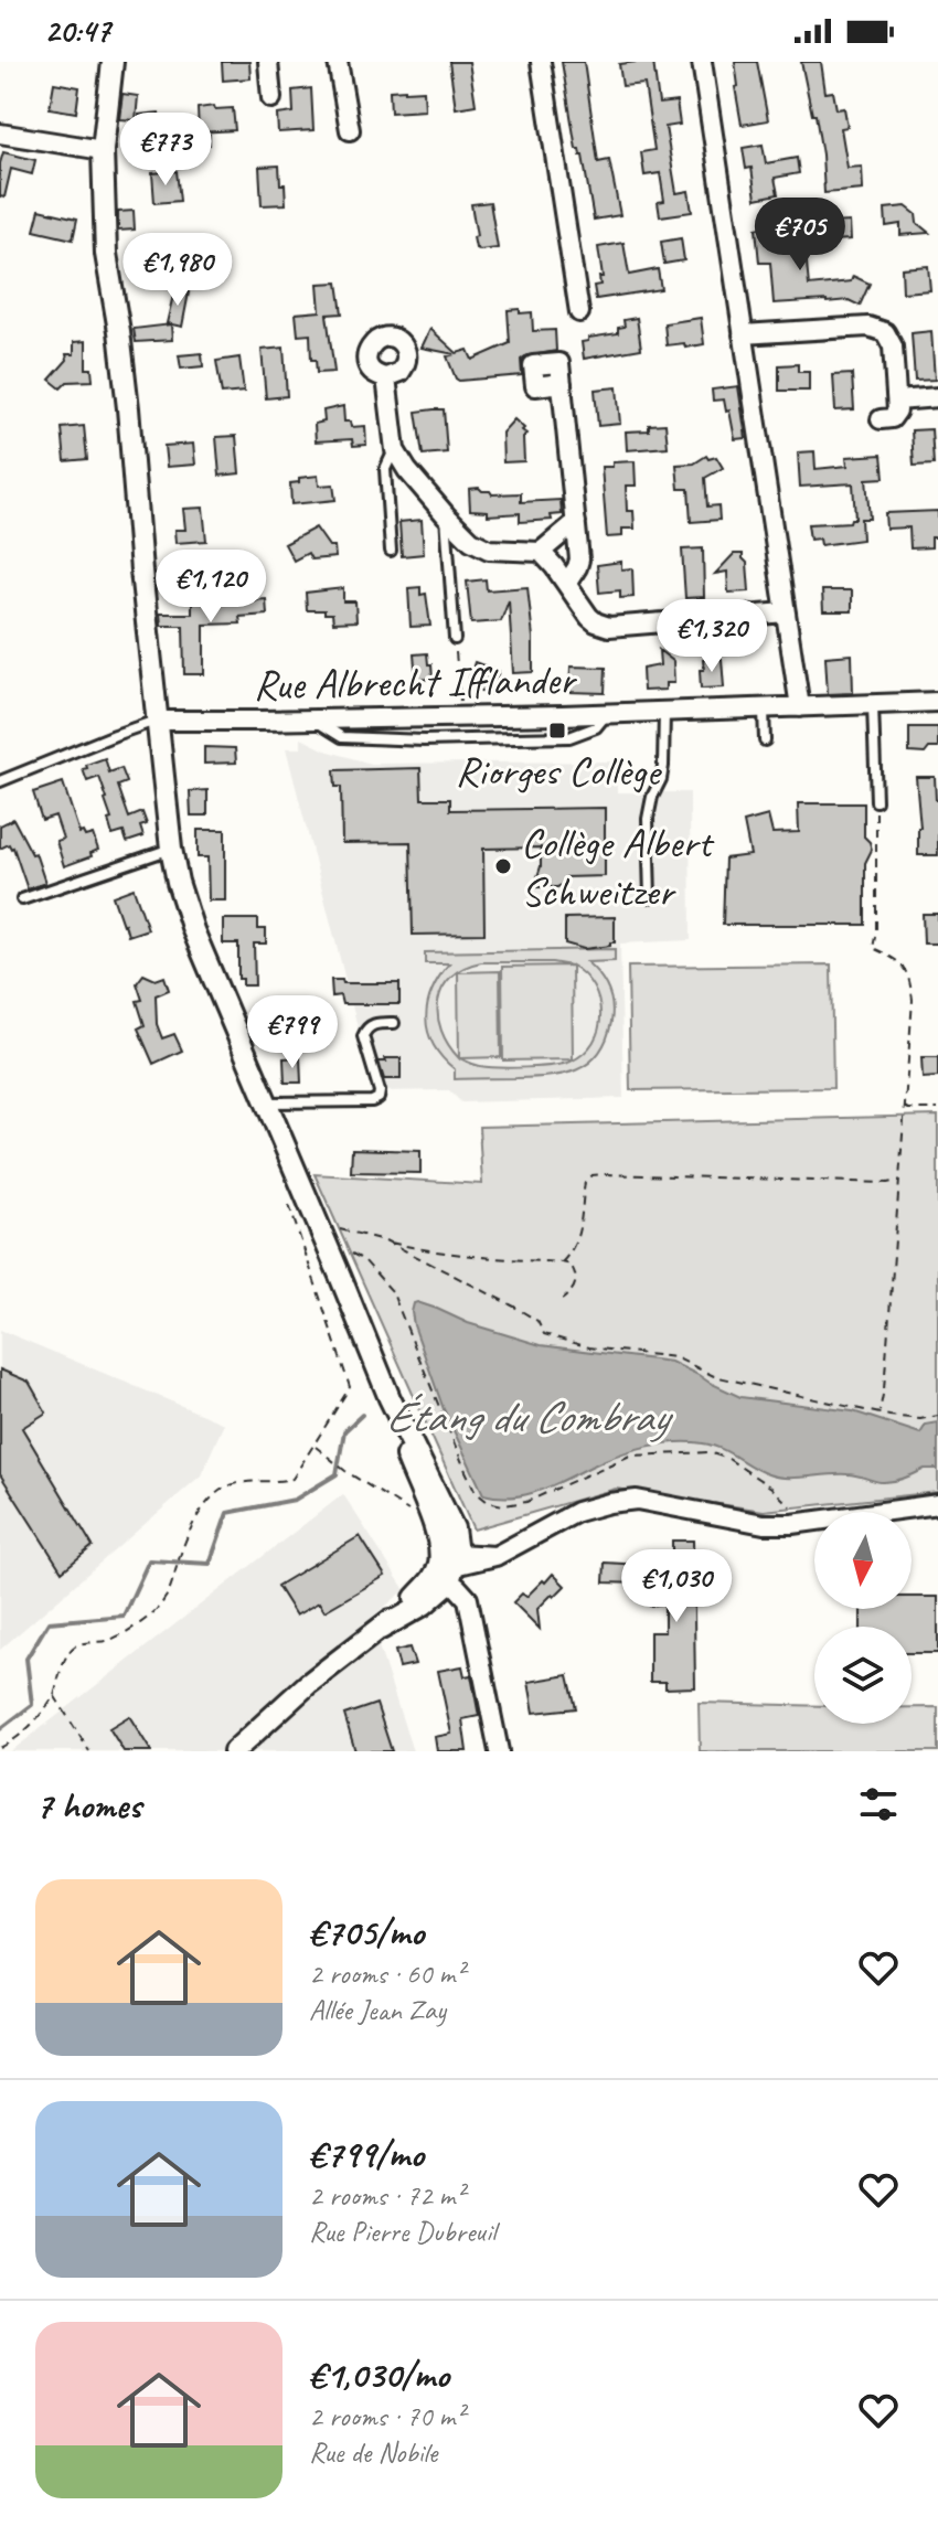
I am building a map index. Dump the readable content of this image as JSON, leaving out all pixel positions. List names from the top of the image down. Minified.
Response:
{"streets":{"street":["Rue Albrecht Ifflander"]},"water":["Étang du Combray"],"places":{"transit":["Riorges Collège"],"other":["Collège Albert Schweitzer"]},"north":"bottom","page":{"status":"20:47","price":["€773","€705","€1,980","€1,120","€1,320","€799","€1,030"],"heading":"7 homes","list":[{"name":"€705/mo","note":"2 rooms · 60 m² · Allée Jean Zay"},{"name":"€799/mo","note":"2 rooms · 72 m² · Rue Pierre Dubreuil"},{"name":"€1,030/mo","note":"2 rooms · 70 m² · Rue de Nobile"}]}}
